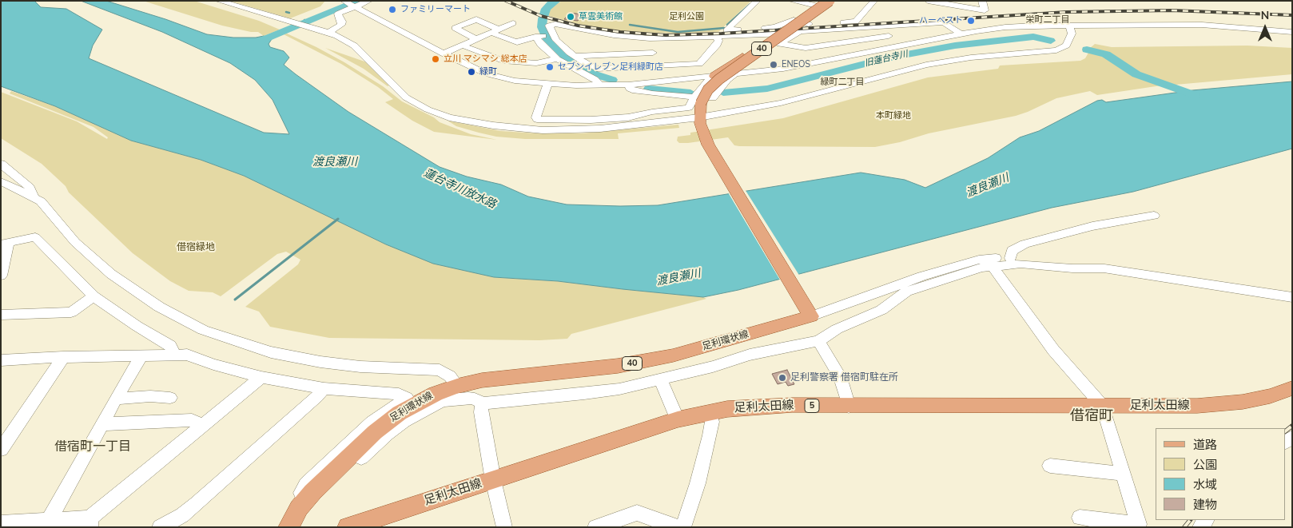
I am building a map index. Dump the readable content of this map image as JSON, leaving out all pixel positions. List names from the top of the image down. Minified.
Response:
{"streets":{"main road":["40","足利環状線","5","足利太田線"]},"crossings":[["40","足利環状線"]],"districts":["栄町二丁目","緑町二丁目","借宿町","借宿町一丁目"],"water":["旧蓮台寺川","渡良瀬川","蓮台寺川放水路"],"parks":["足利公園","本町緑地","借宿緑地"],"places":["ファミリーマート","草雲美術館","ハーベスト","立川 マシマシ 総本店","ENEOS","セブンイレブン足利緑町店","緑町","足利警察署 借宿町駐在所"],"legend":["道路","公園","水域","建物"],"north":"top"}
